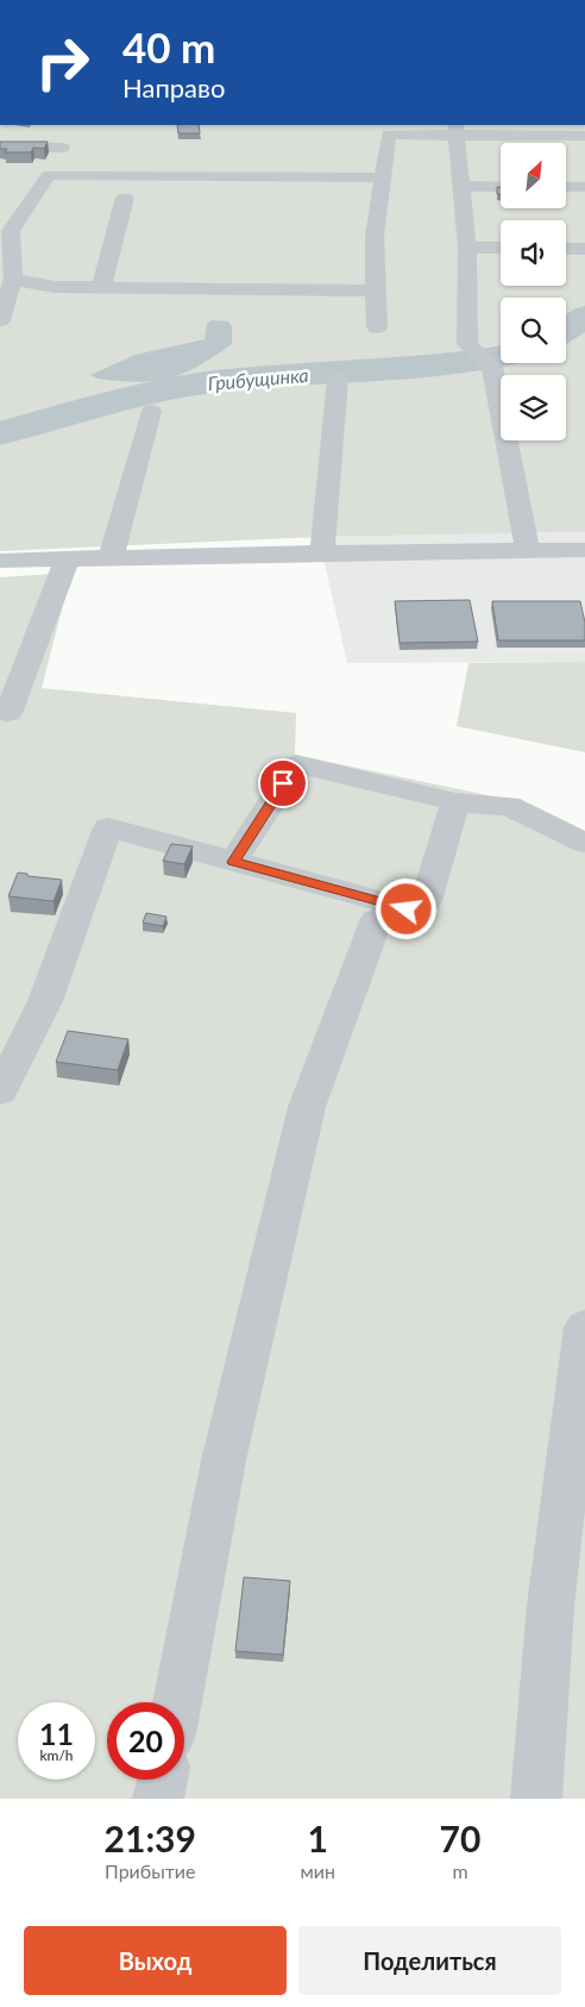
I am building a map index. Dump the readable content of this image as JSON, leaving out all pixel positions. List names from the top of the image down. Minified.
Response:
{"water":["Грибущинка"],"north":"top right","page":{"turn":["40 m","Направо"],"speed":"11 km/h","limit":"20","eta":["21:39","Прибытие","1","мин","70","m"],"buttons":["Выход","Поделиться"]}}
